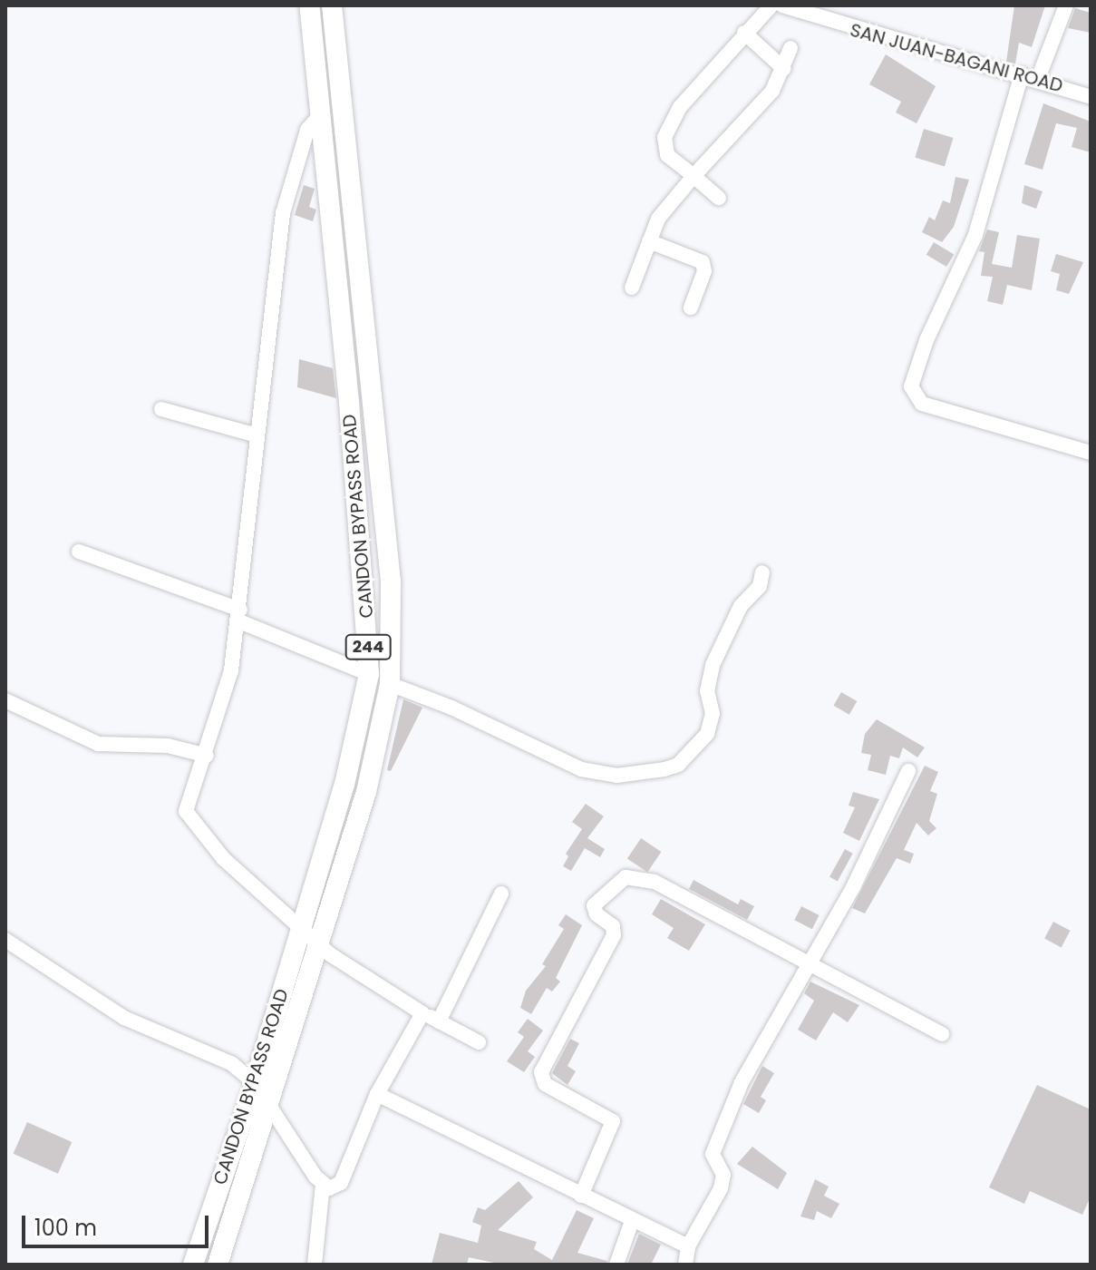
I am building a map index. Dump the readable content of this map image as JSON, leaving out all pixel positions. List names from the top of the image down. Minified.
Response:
{"streets":{"highway":["CANDON BYPASS ROAD","244"],"street":["SAN JUAN-BAGANI ROAD"]},"scale_bar":"100 m"}
